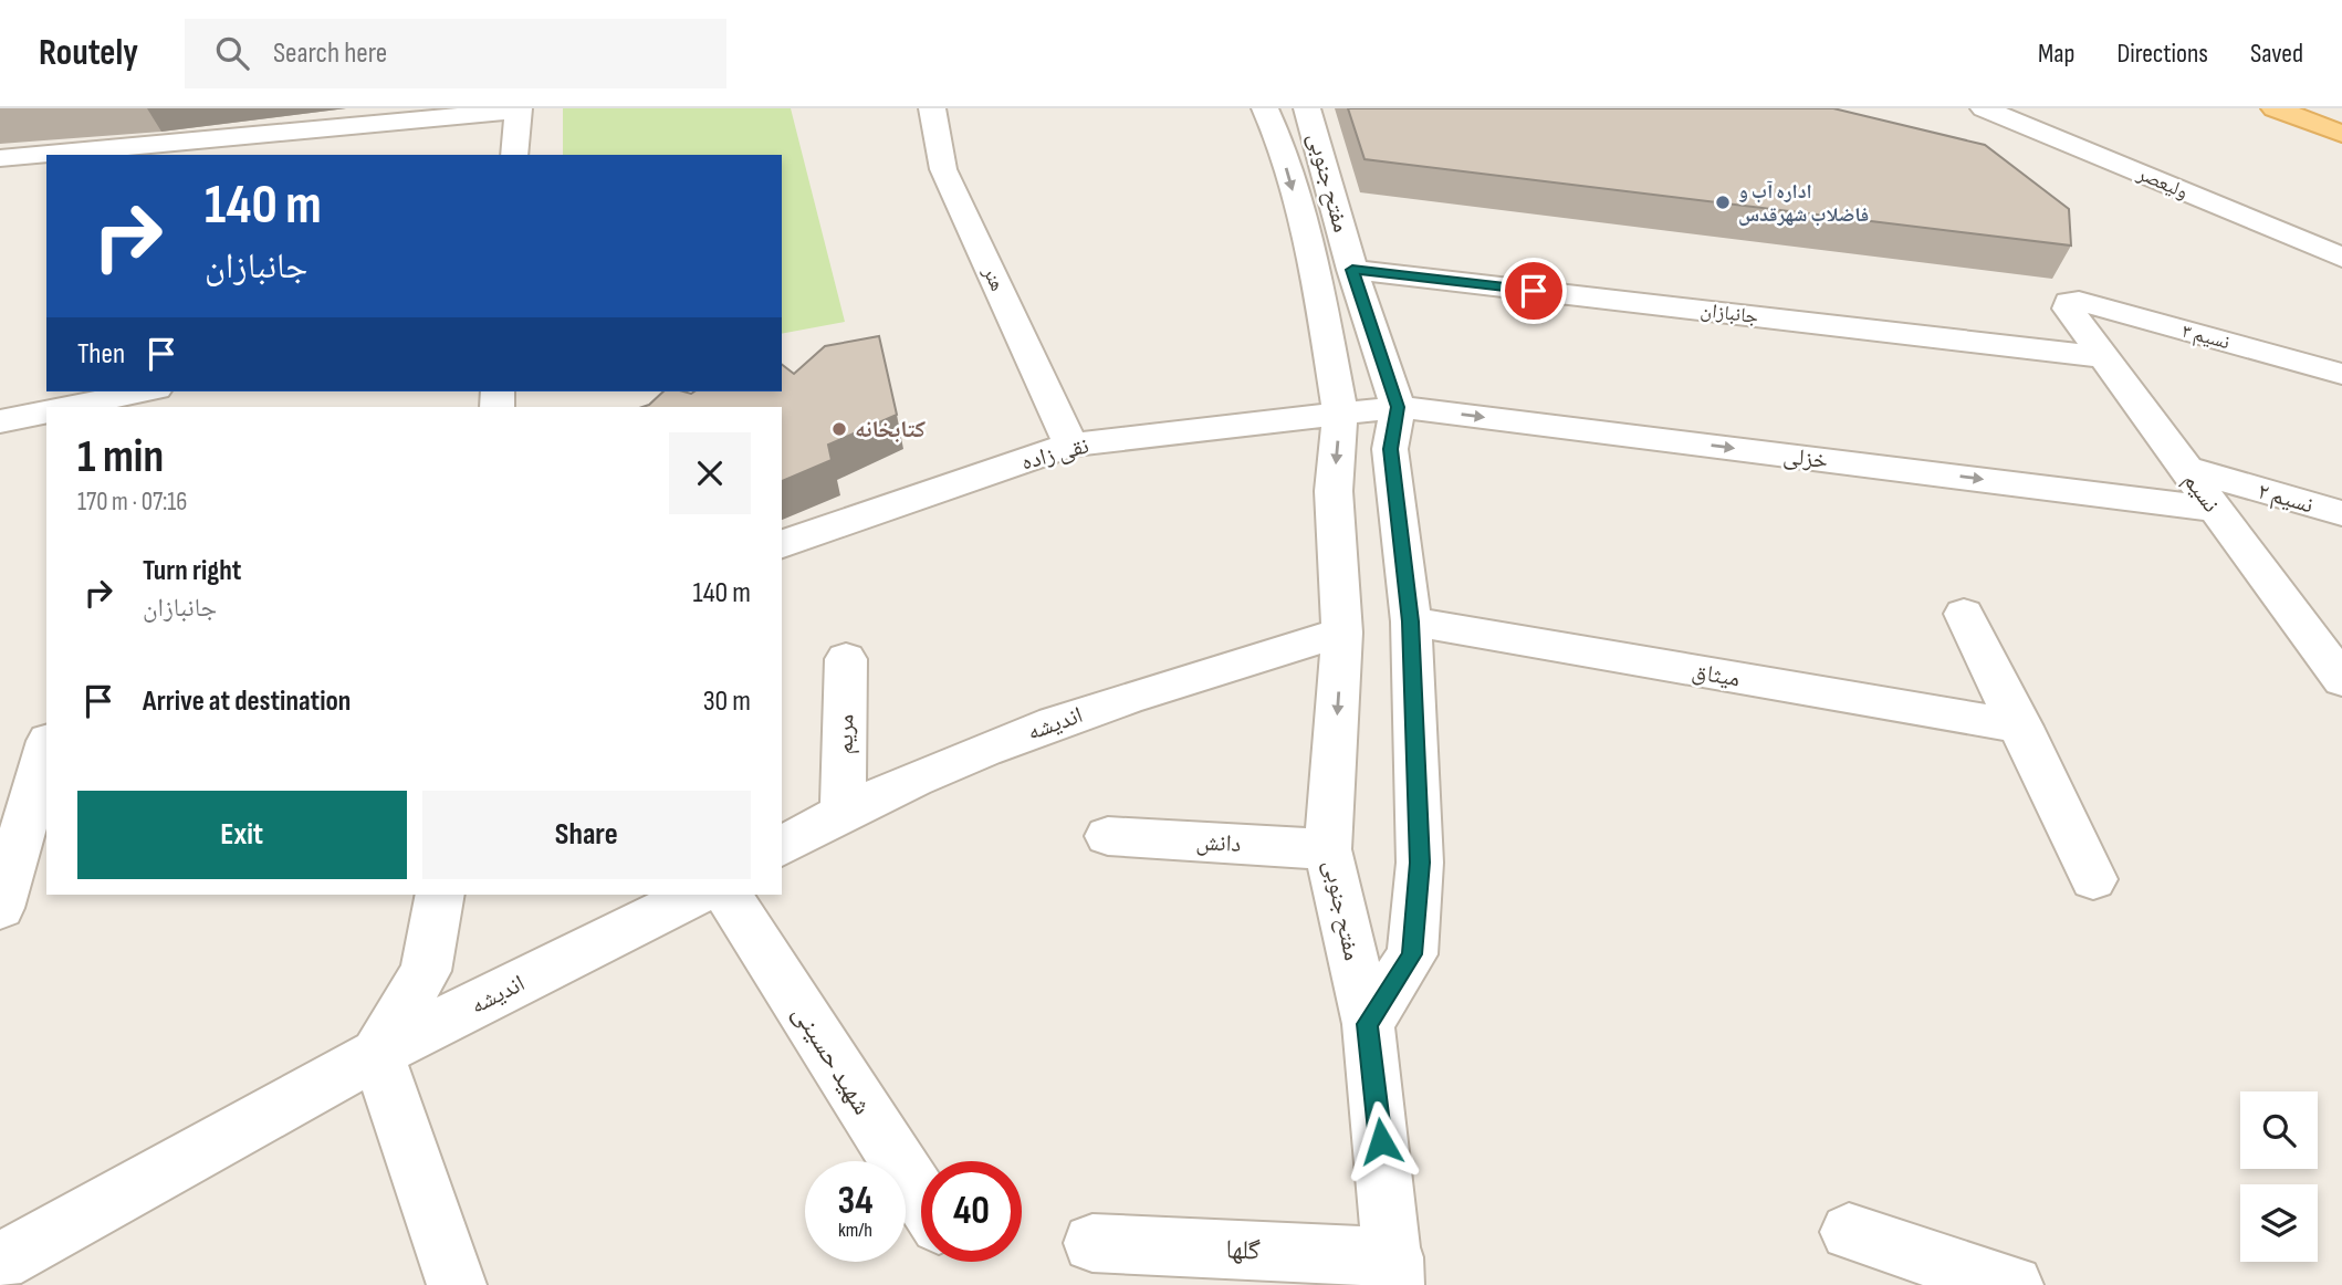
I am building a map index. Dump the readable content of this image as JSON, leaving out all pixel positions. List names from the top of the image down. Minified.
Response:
{"streets":{"street":["مفتح جنوبی","ولیعصر","هنر","جانبازان","نسیم ۳","نقی زاده","خزلی","نسیم","نسیم ۲","میثاق","اندیشه","مریم","دانش","شهید حسینی","گلها"]},"crossings":[["مفتح جنوبی","جانبازان"],["مفتح جنوبی","نقی زاده"],["مفتح جنوبی","خزلی"],["مفتح جنوبی","میثاق"],["مفتح جنوبی","اندیشه"],["مفتح جنوبی","دانش"],["مفتح جنوبی","گلها"],["هنر","نقی زاده"],["جانبازان","نسیم"],["نسیم ۳","نسیم"],["نقی زاده","خزلی"],["خزلی","نسیم"],["نسیم","نسیم ۲"],["اندیشه","مریم"]],"one_way":["خزلی"],"places":["اداره آب و فاضلاب شهرقدس","کتابخانه"],"page":{"header":"Routely","search":"Search here","nav":["Map","Directions","Saved"],"turn":["140 m","جانبازان"],"then":"Then","heading":["1 min","170 m · 07:16"],"list":[{"name":"Turn right","note":"جانبازان","value":"140 m"},{"name":"Arrive at destination","value":"30 m"}],"buttons":["Exit","Share"],"speed":"34 km/h","limit":"40"}}
